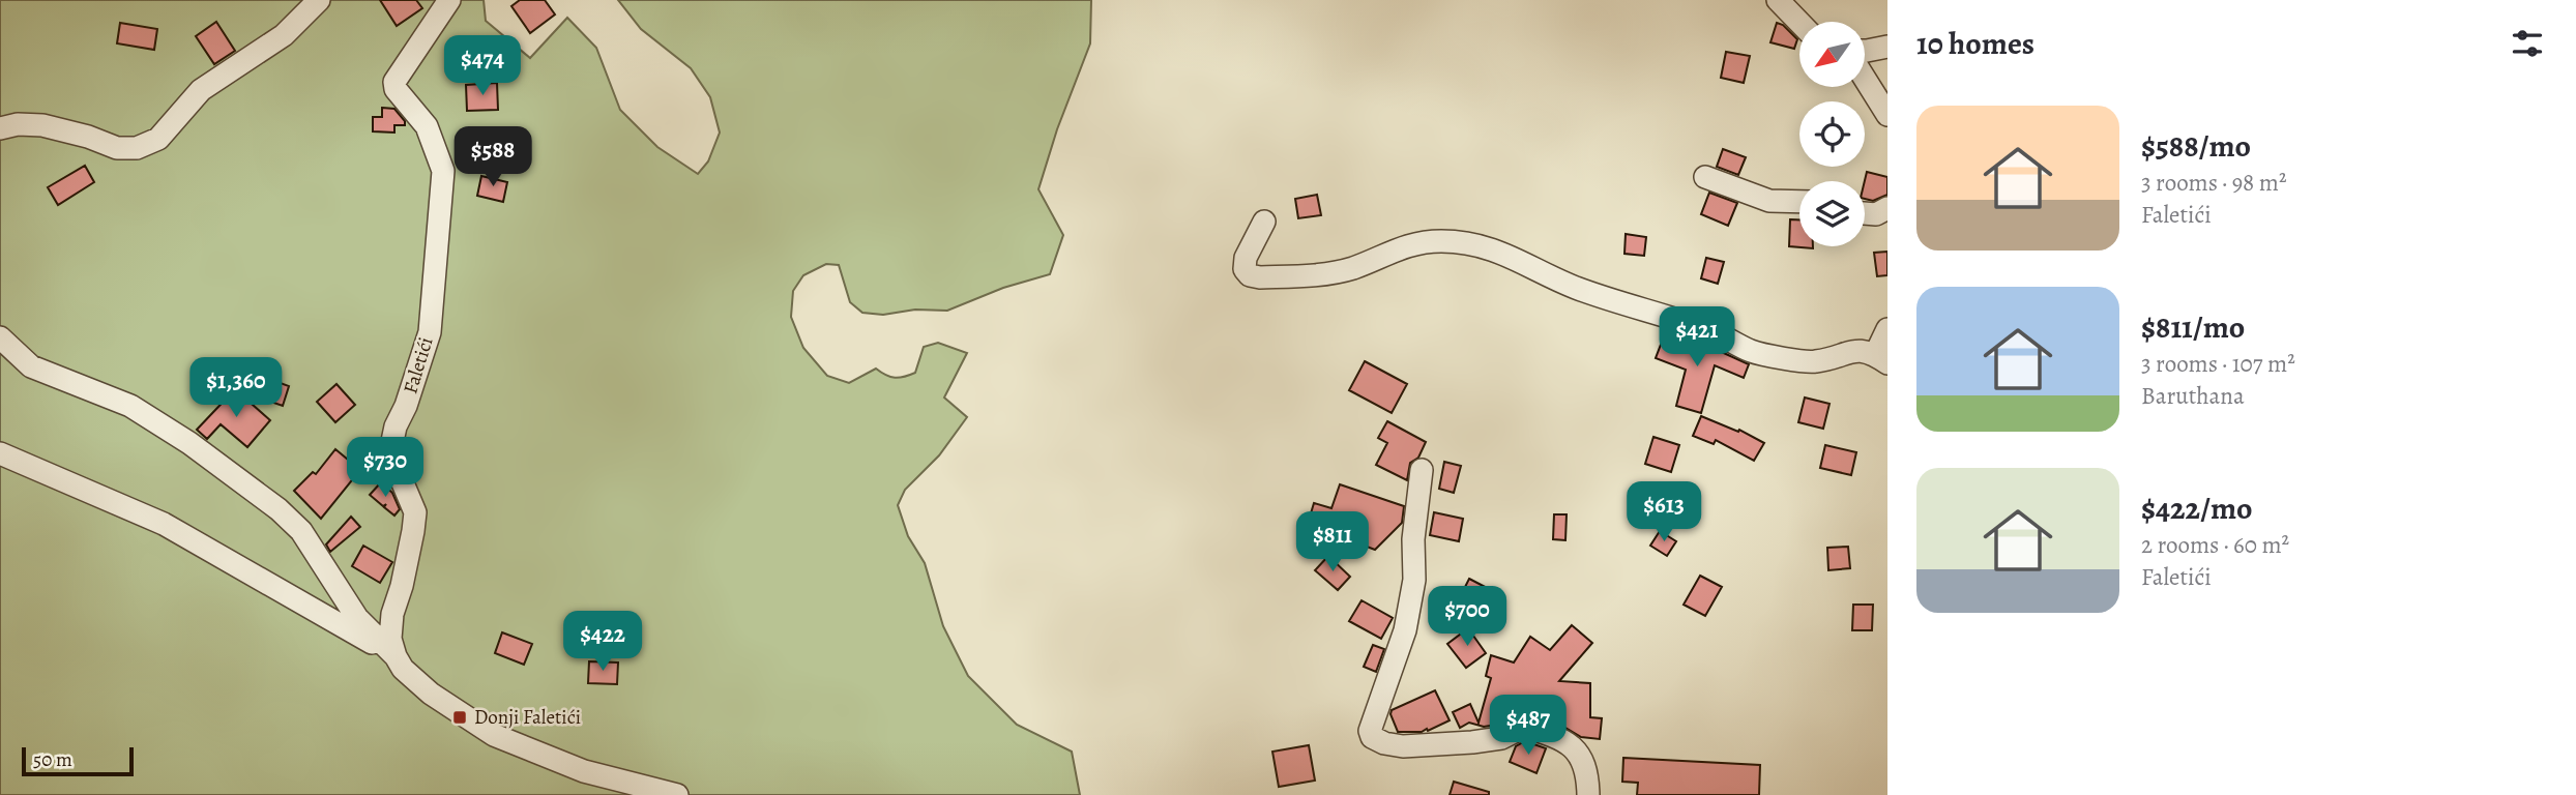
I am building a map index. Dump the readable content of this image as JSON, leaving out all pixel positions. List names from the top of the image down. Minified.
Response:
{"streets":{"street":["Faletići"]},"places":{"transit":["Donji Faletići"]},"scale_bar":"50 m","north":"bottom left","page":{"heading":"10 homes","price":["$474","$588","$421","$1,360","$730","$613","$811","$700","$422","$487"],"list":[{"name":"$588/mo","note":"3 rooms · 98 m² · Faletići"},{"name":"$811/mo","note":"3 rooms · 107 m² · Baruthana"},{"name":"$422/mo","note":"2 rooms · 60 m² · Faletići"}],"scale":"50 m"}}
